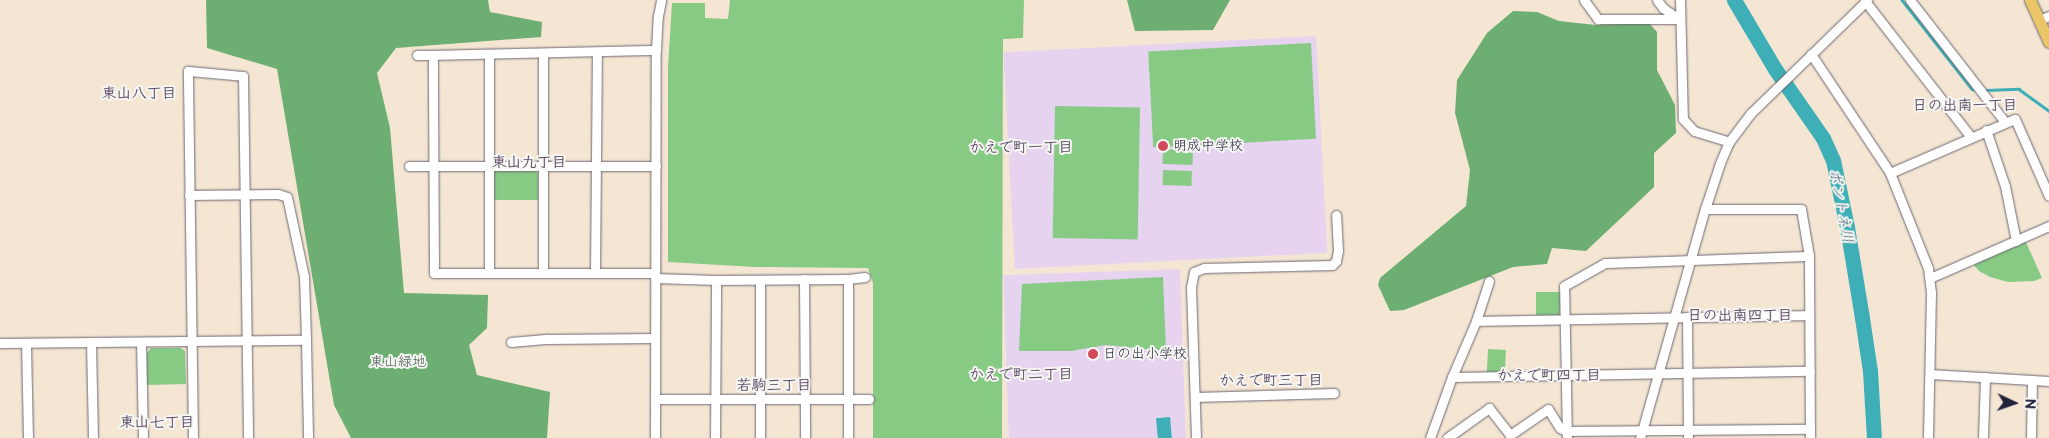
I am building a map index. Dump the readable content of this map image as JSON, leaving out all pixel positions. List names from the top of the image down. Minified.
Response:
{"districts":["東山八丁目","日の出南一丁目","かえで町一丁目","東山九丁目","日の出南四丁目","かえで町二丁目","かえで町四丁目","かえで町三丁目","若駒三丁目","東山七丁目"],"water":["ポントネ川"],"parks":["東山緑地"],"places":["明成中学校","日の出小学校"],"north":"right"}
